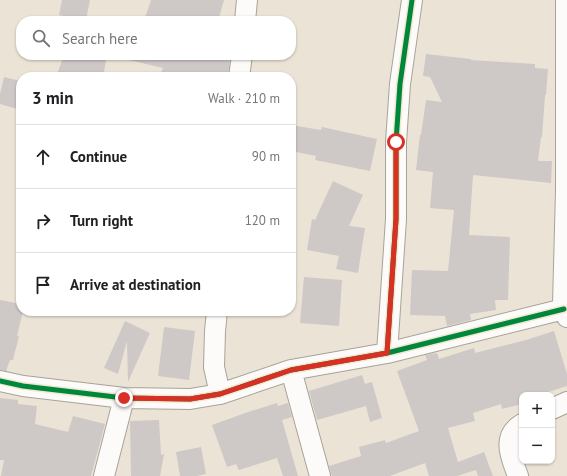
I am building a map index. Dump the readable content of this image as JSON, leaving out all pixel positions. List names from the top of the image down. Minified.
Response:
{"page":{"search":"Search here","heading":["3 min","Walk · 210 m"],"list":[["Continue","90 m"],["Turn right","120 m"],"Arrive at destination"],"map_buttons":["+","−"]}}
